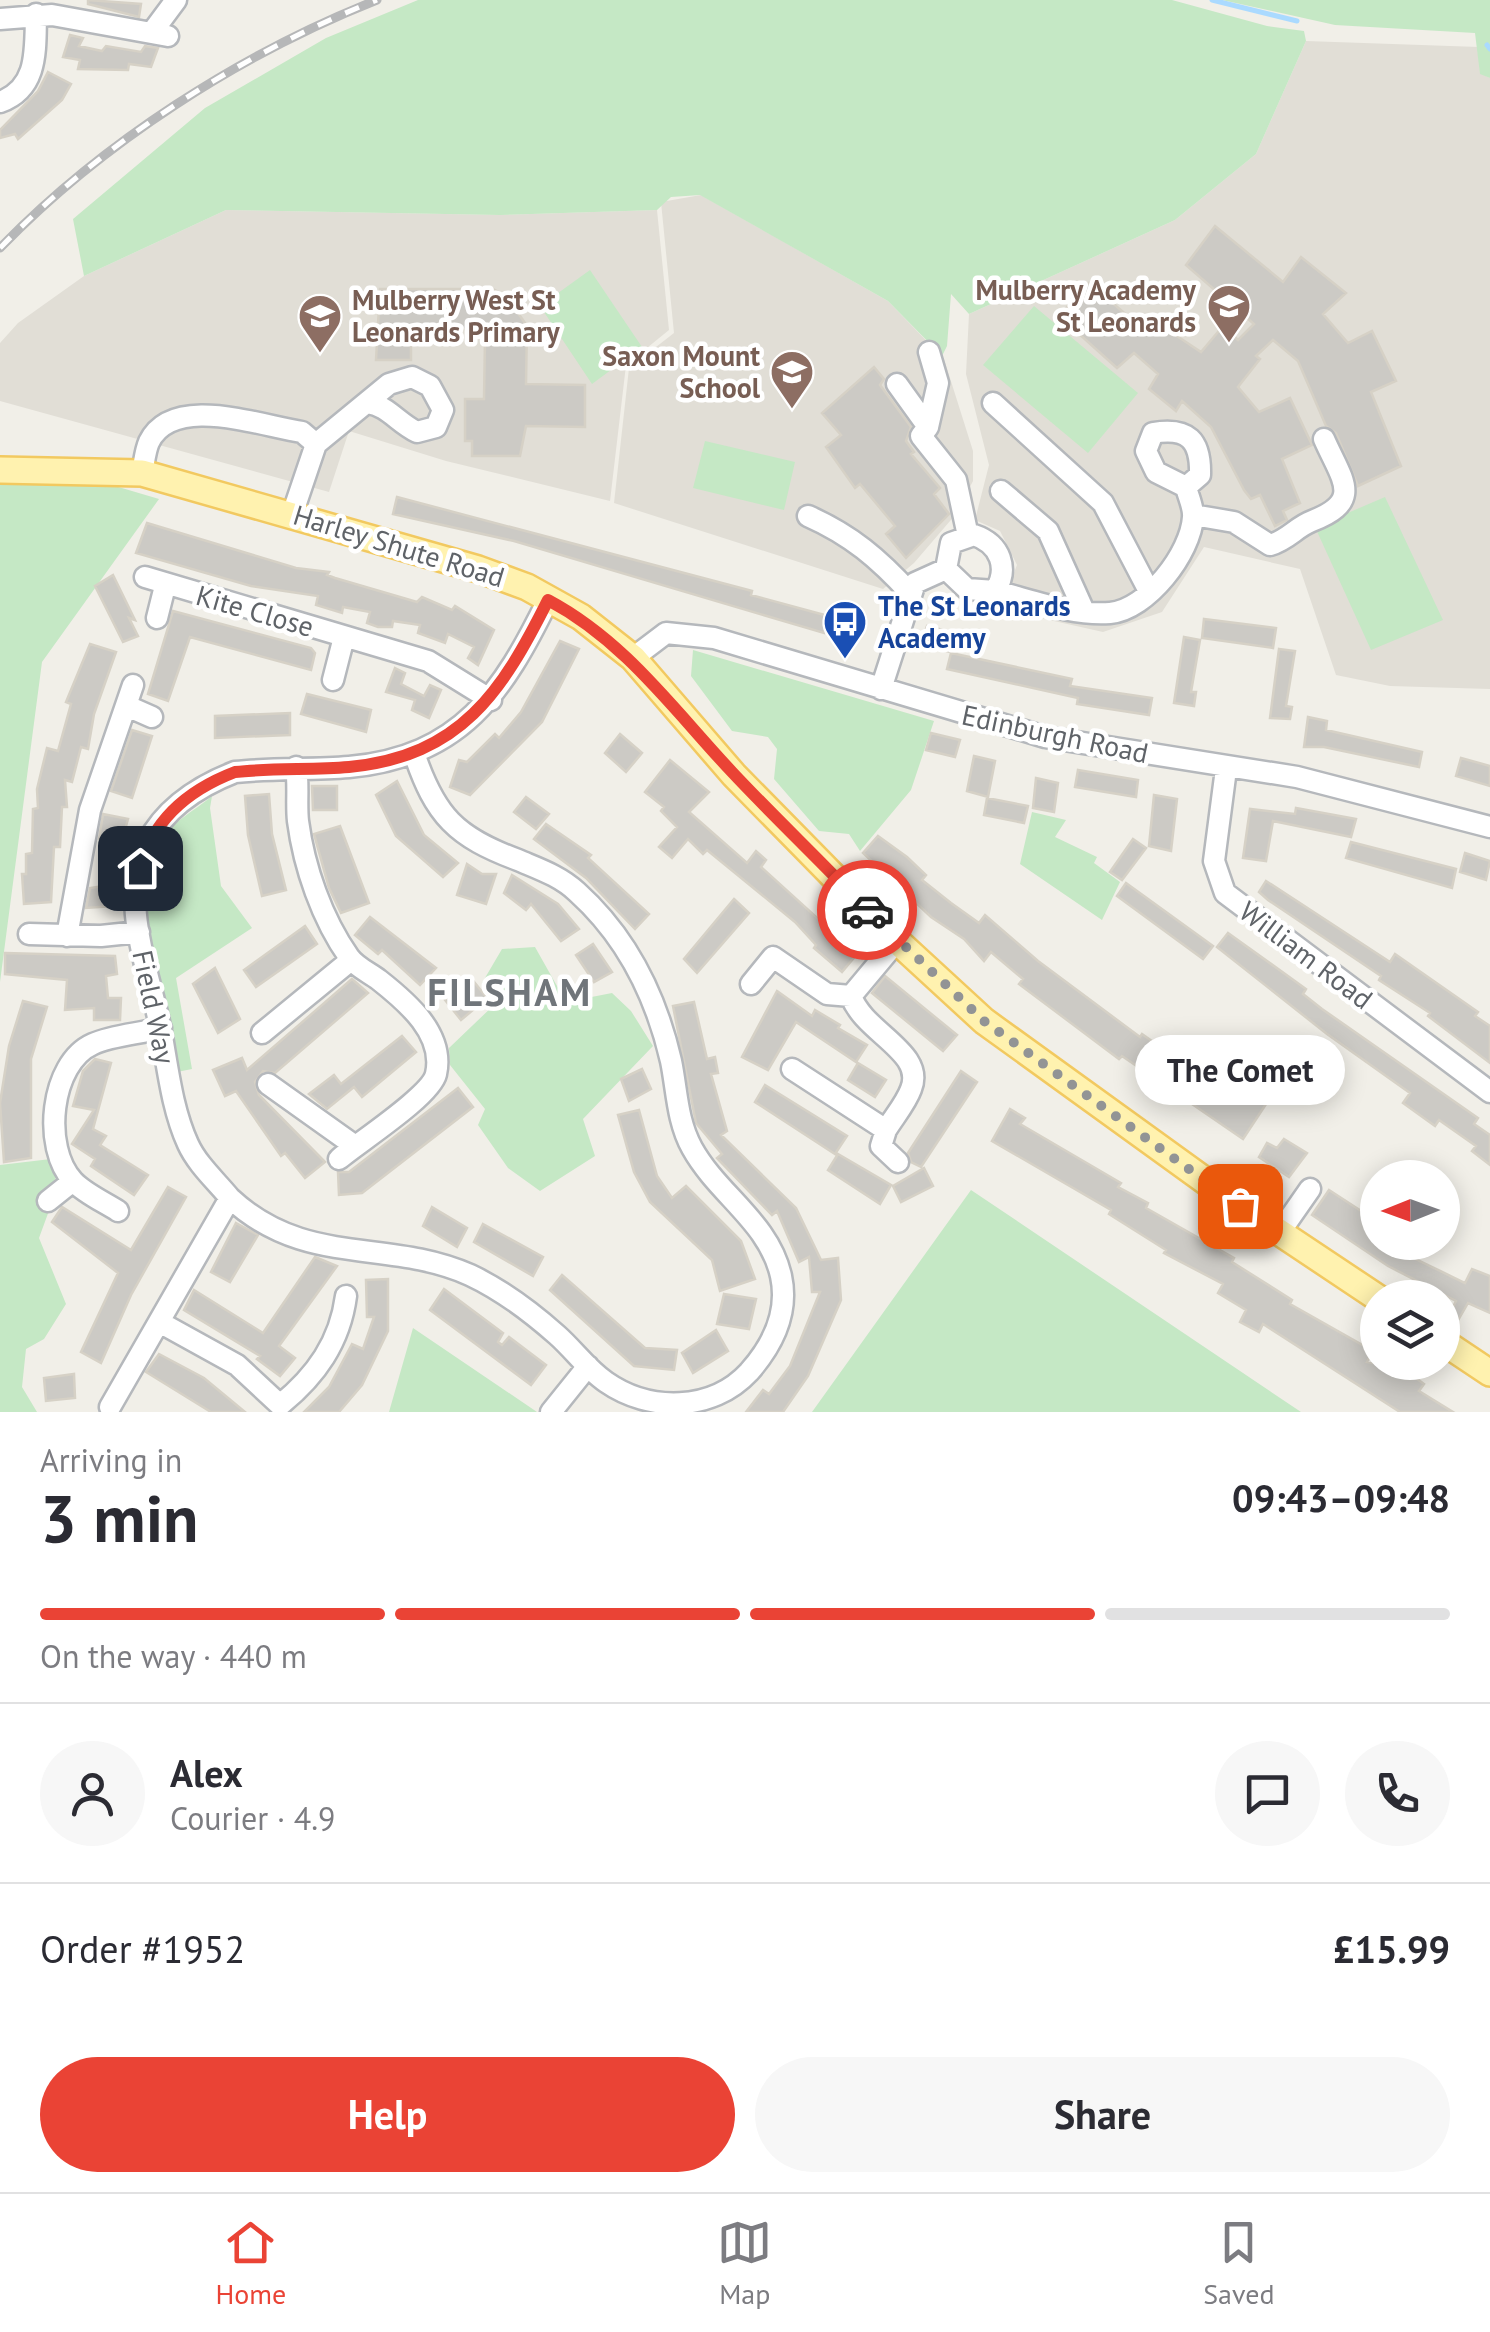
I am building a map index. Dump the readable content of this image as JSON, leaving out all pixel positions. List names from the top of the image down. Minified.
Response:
{"streets":{"main road":["Harley Shute Road"],"street":["Kite Close","Edinburgh Road","William Road","Field Way"]},"crossings":[["Harley Shute Road","Edinburgh Road"],["Harley Shute Road","Field Way"],["Kite Close","Field Way"],["Edinburgh Road","William Road"]],"districts":["FILSHAM"],"places":{"school or university":["Mulberry Academy St Leonards","Mulberry West St Leonards Primary","Saxon Mount School"],"bus stop":["The St Leonards Academy"],"other":["The Comet"]},"north":"left","page":{"bubble":"The Comet","heading":["3 min","Arriving in","09:43–09:48"],"panel":["Alex","Courier · 4.9","Order #1952","£15.99"],"bar":"On the way · 440 m","buttons":["Help","Share"],"tabs":["Home","Map","Saved"]}}
